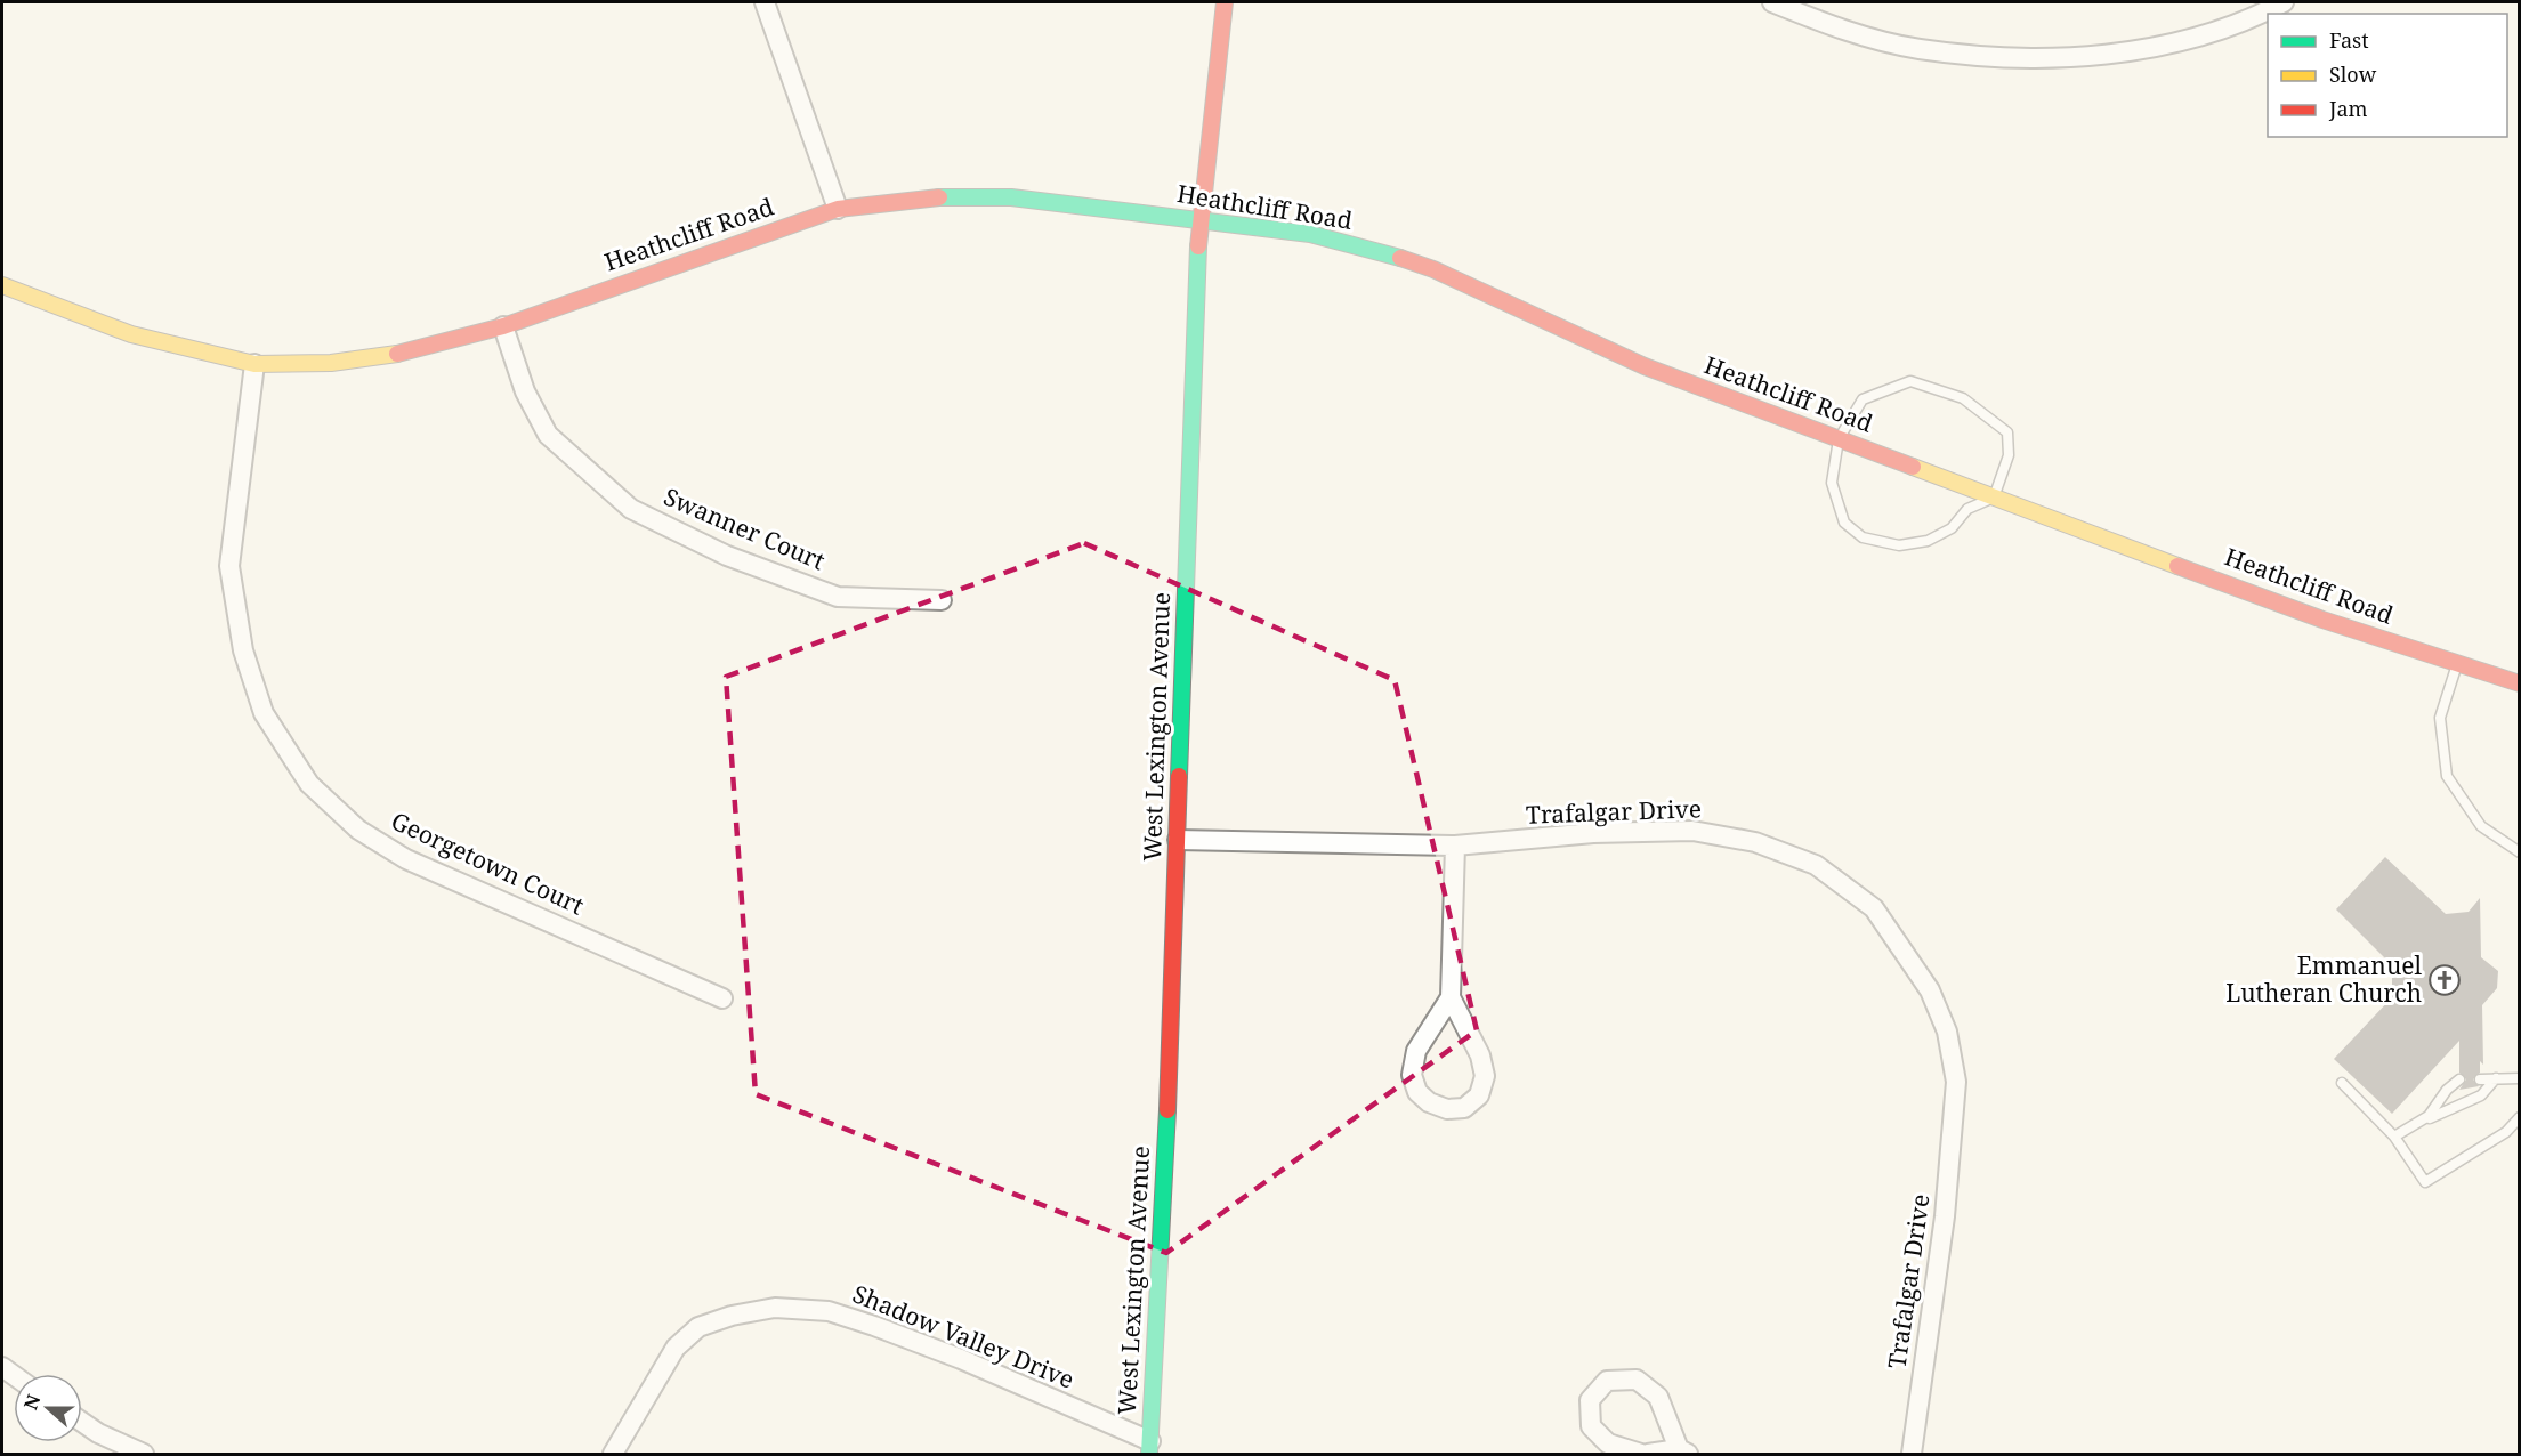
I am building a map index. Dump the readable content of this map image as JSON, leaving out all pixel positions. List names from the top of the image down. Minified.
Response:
{"streets":{"street":["Heathcliff Road","Swanner Court","West Lexington Avenue","Trafalgar Drive","Georgetown Court","Shadow Valley Drive"]},"crossings":[["Heathcliff Road","Swanner Court"],["Heathcliff Road","West Lexington Avenue"],["Heathcliff Road","Georgetown Court"],["West Lexington Avenue","Trafalgar Drive"],["West Lexington Avenue","Shadow Valley Drive"]],"places":{"church":["Emmanuel Lutheran Church"]},"legend":["Fast","Slow","Jam"],"north":"left"}
